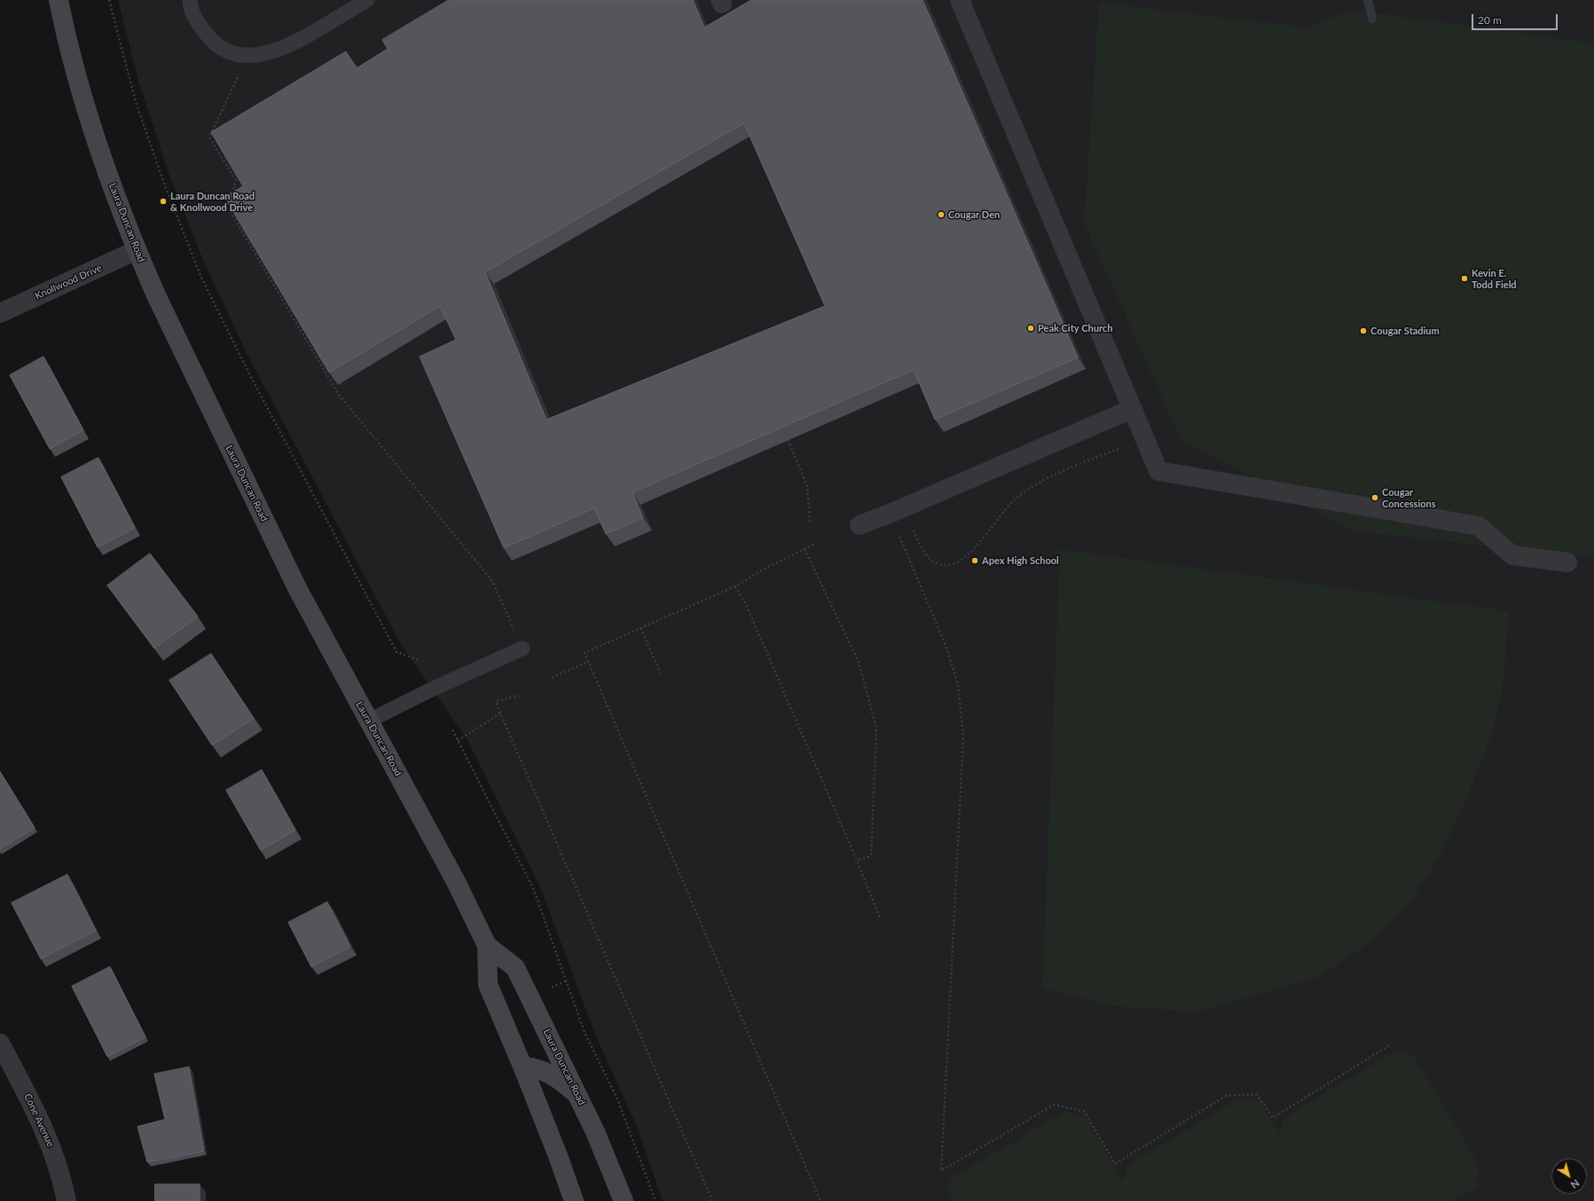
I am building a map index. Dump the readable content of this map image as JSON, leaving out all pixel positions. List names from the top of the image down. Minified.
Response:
{"streets":{"street":["Laura Duncan Road","Knollwood Drive","Cone Avenue"]},"crossings":[["Laura Duncan Road","Knollwood Drive"]],"places":["Laura Duncan Road & Knollwood Drive","Cougar Den","Kevin E. Todd Field","Peak City Church","Cougar Stadium","Cougar Concessions","Apex High School"],"scale_bar":"20 m","north":"bottom right"}
